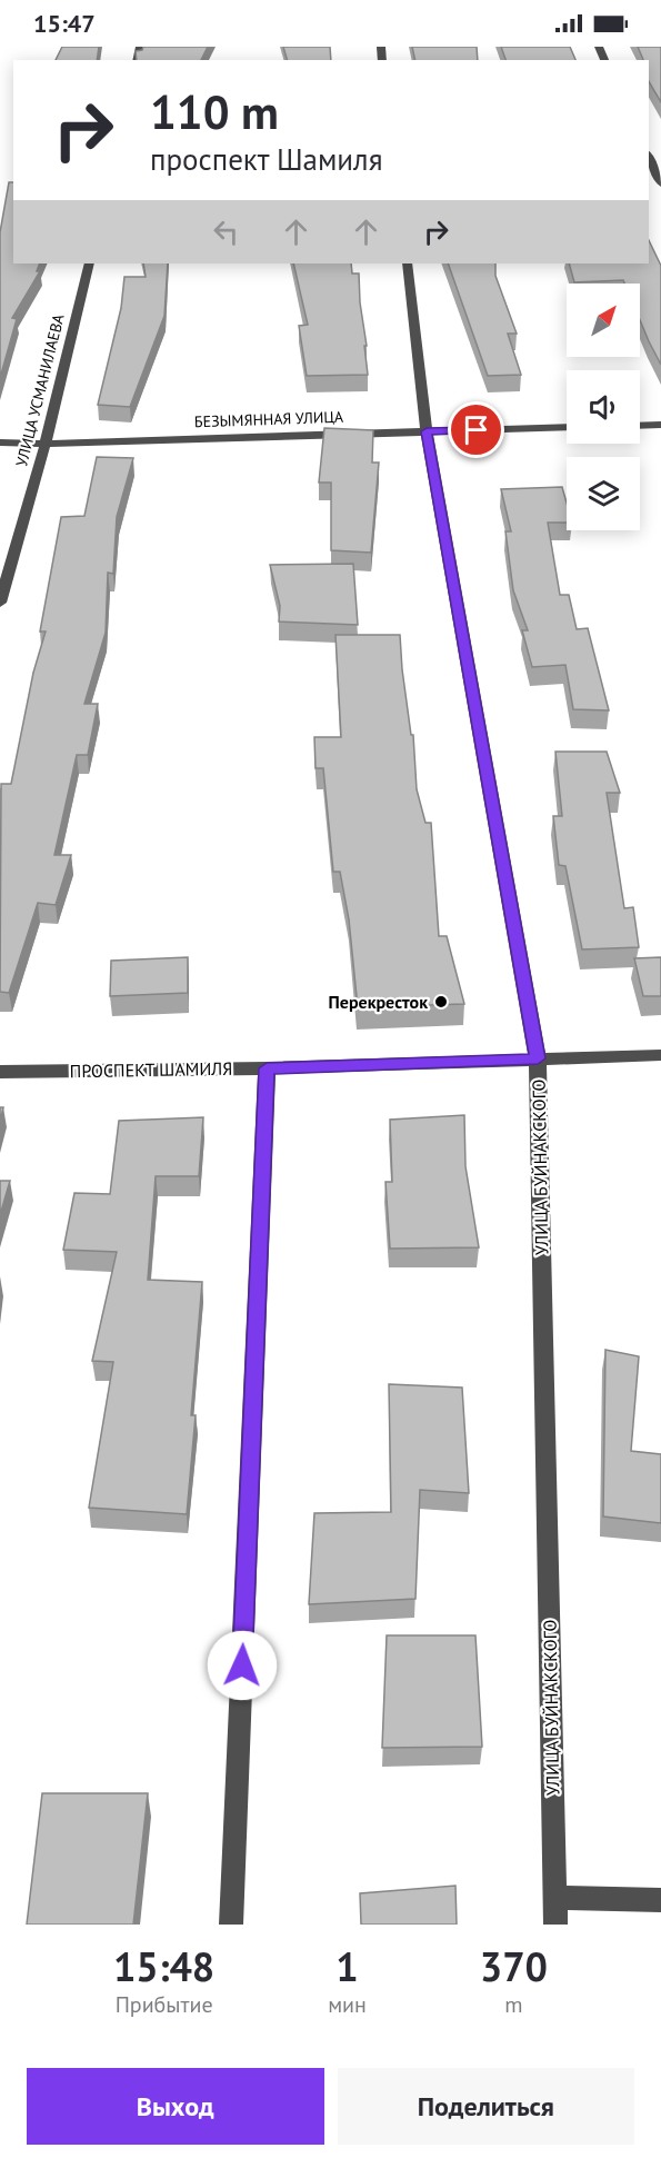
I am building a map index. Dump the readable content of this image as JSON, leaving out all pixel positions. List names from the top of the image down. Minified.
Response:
{"streets":{"street":["УЛИЦА УСМАНИЛАЕВА","БЕЗЫМЯННАЯ УЛИЦА","ПРОСПЕКТ ШАМИЛЯ","УЛИЦА БУЙНАКСКОГО"]},"crossings":[["УЛИЦА УСМАНИЛАЕВА","БЕЗЫМЯННАЯ УЛИЦА"],["БЕЗЫМЯННАЯ УЛИЦА","УЛИЦА БУЙНАКСКОГО"],["ПРОСПЕКТ ШАМИЛЯ","УЛИЦА БУЙНАКСКОГО"]],"places":["Перекресток"],"north":"top right","page":{"status":"15:47","turn":["110 m","проспект Шамиля"],"eta":["15:48","Прибытие","1","мин","370","m"],"buttons":["Выход","Поделиться"]}}
